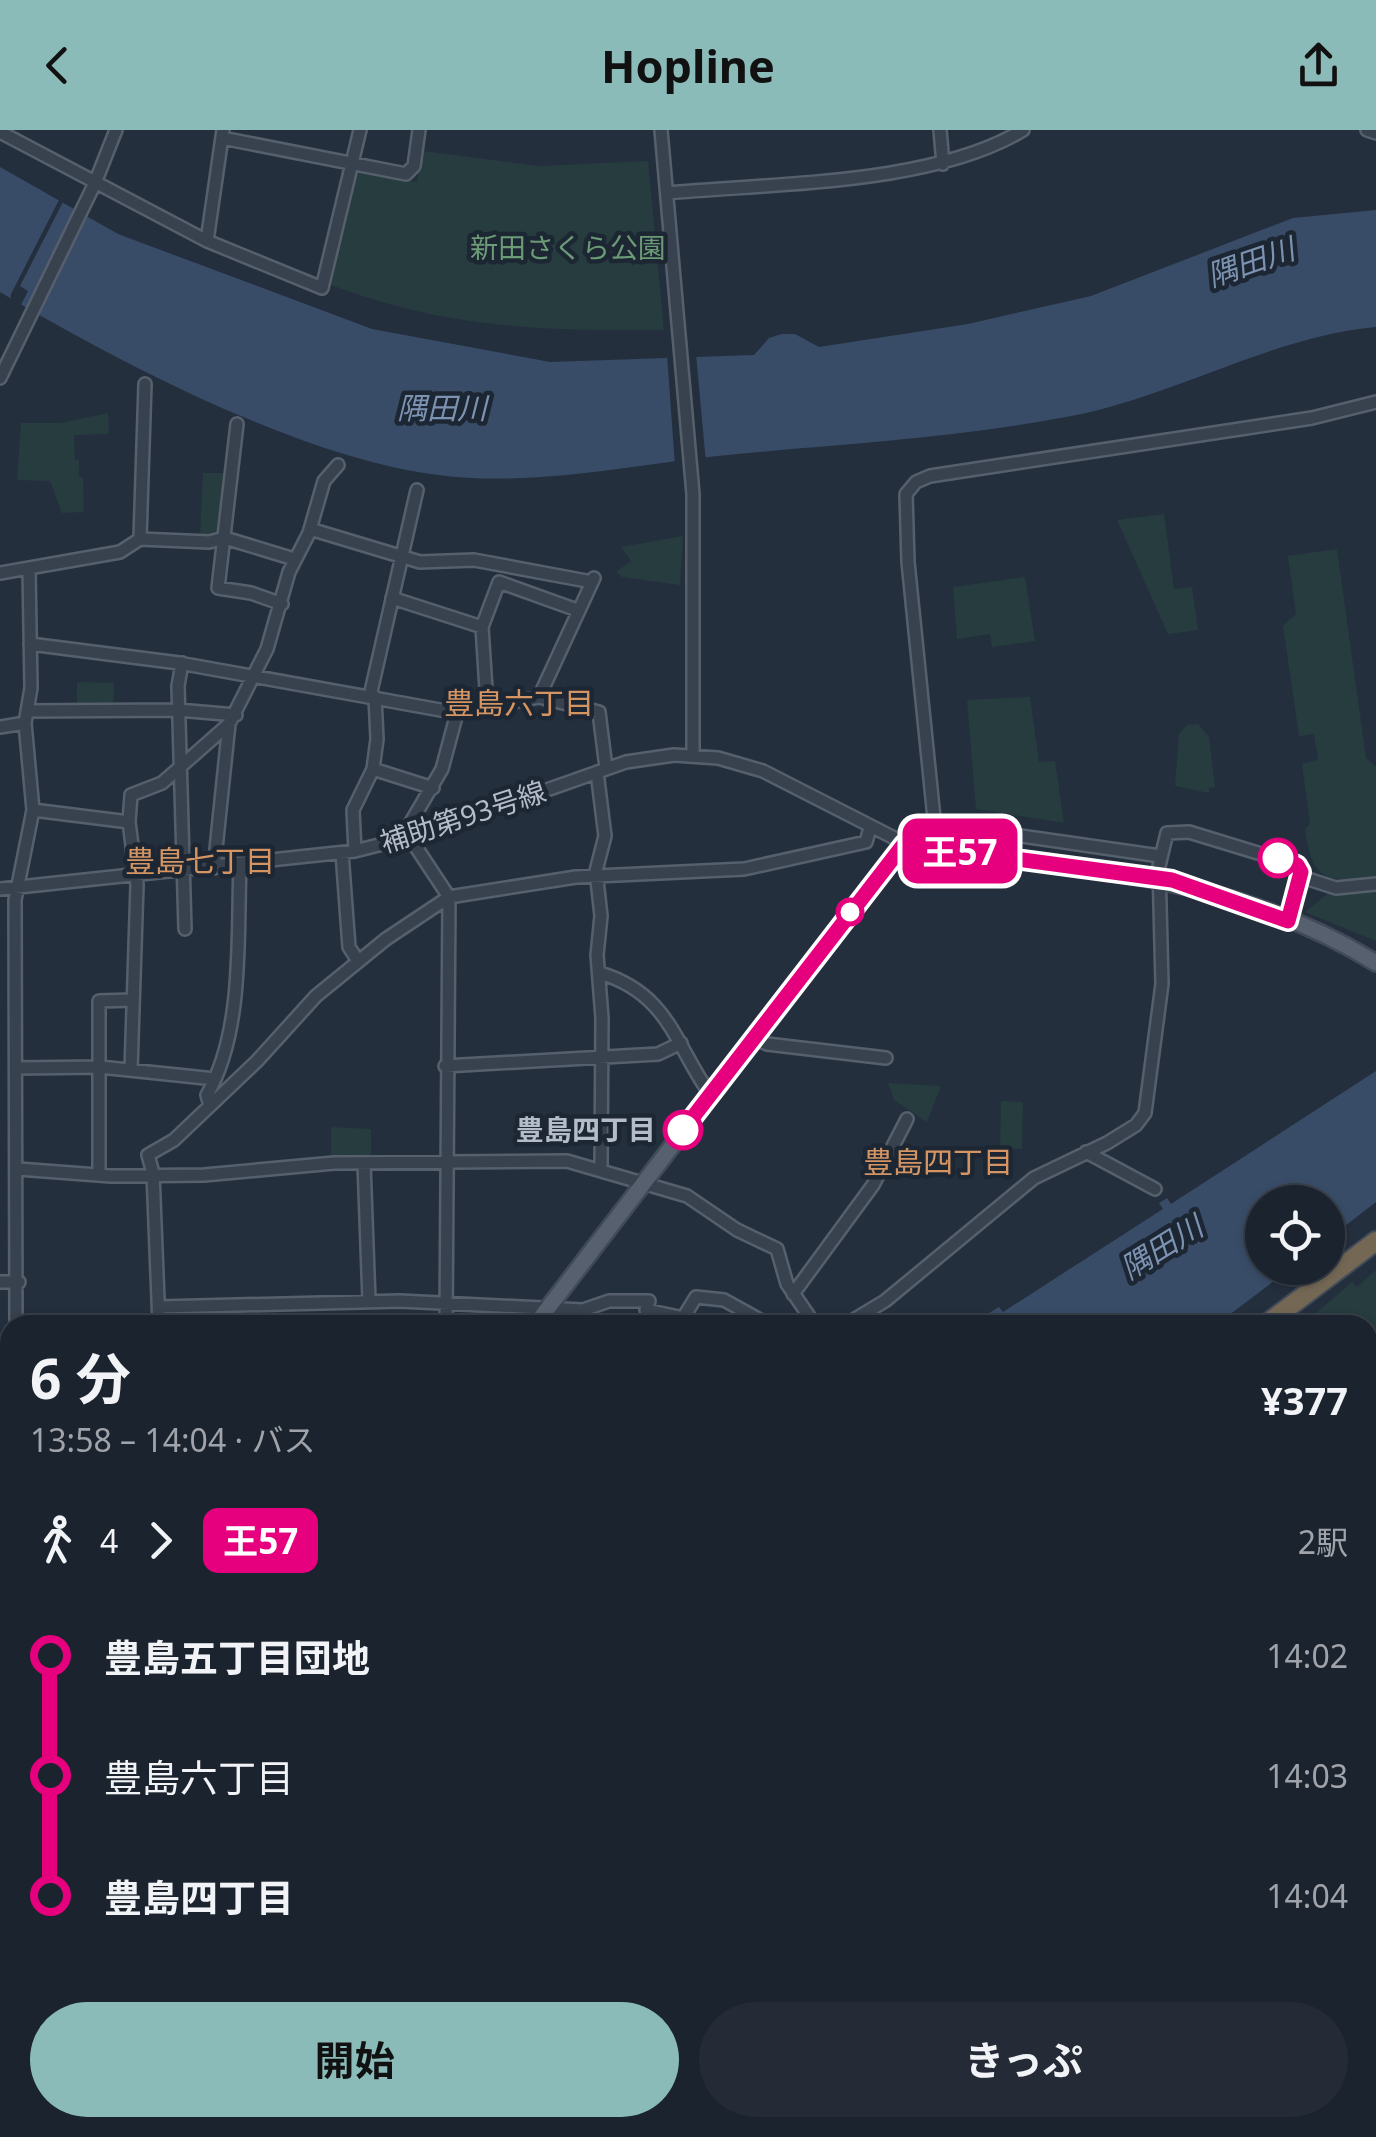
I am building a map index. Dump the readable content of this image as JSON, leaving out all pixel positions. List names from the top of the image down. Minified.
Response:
{"streets":{"street":["補助第93号線"]},"districts":["豊島六丁目","豊島七丁目","豊島四丁目"],"water":["隅田川"],"parks":["新田さくら公園"],"places":["豊島四丁目"],"lines":["bus line 王57"],"page":{"header":"Hopline","on_map":"王57","heading":["6 分","13:58 – 14:04 · バス","¥377"],"legs":["4","王57","2駅"],"list":[{"name":"豊島五丁目団地","value":"14:02"},{"name":"豊島六丁目","value":"14:03"},{"name":"豊島四丁目","value":"14:04"}],"buttons":["開始","きっぷ"]}}
